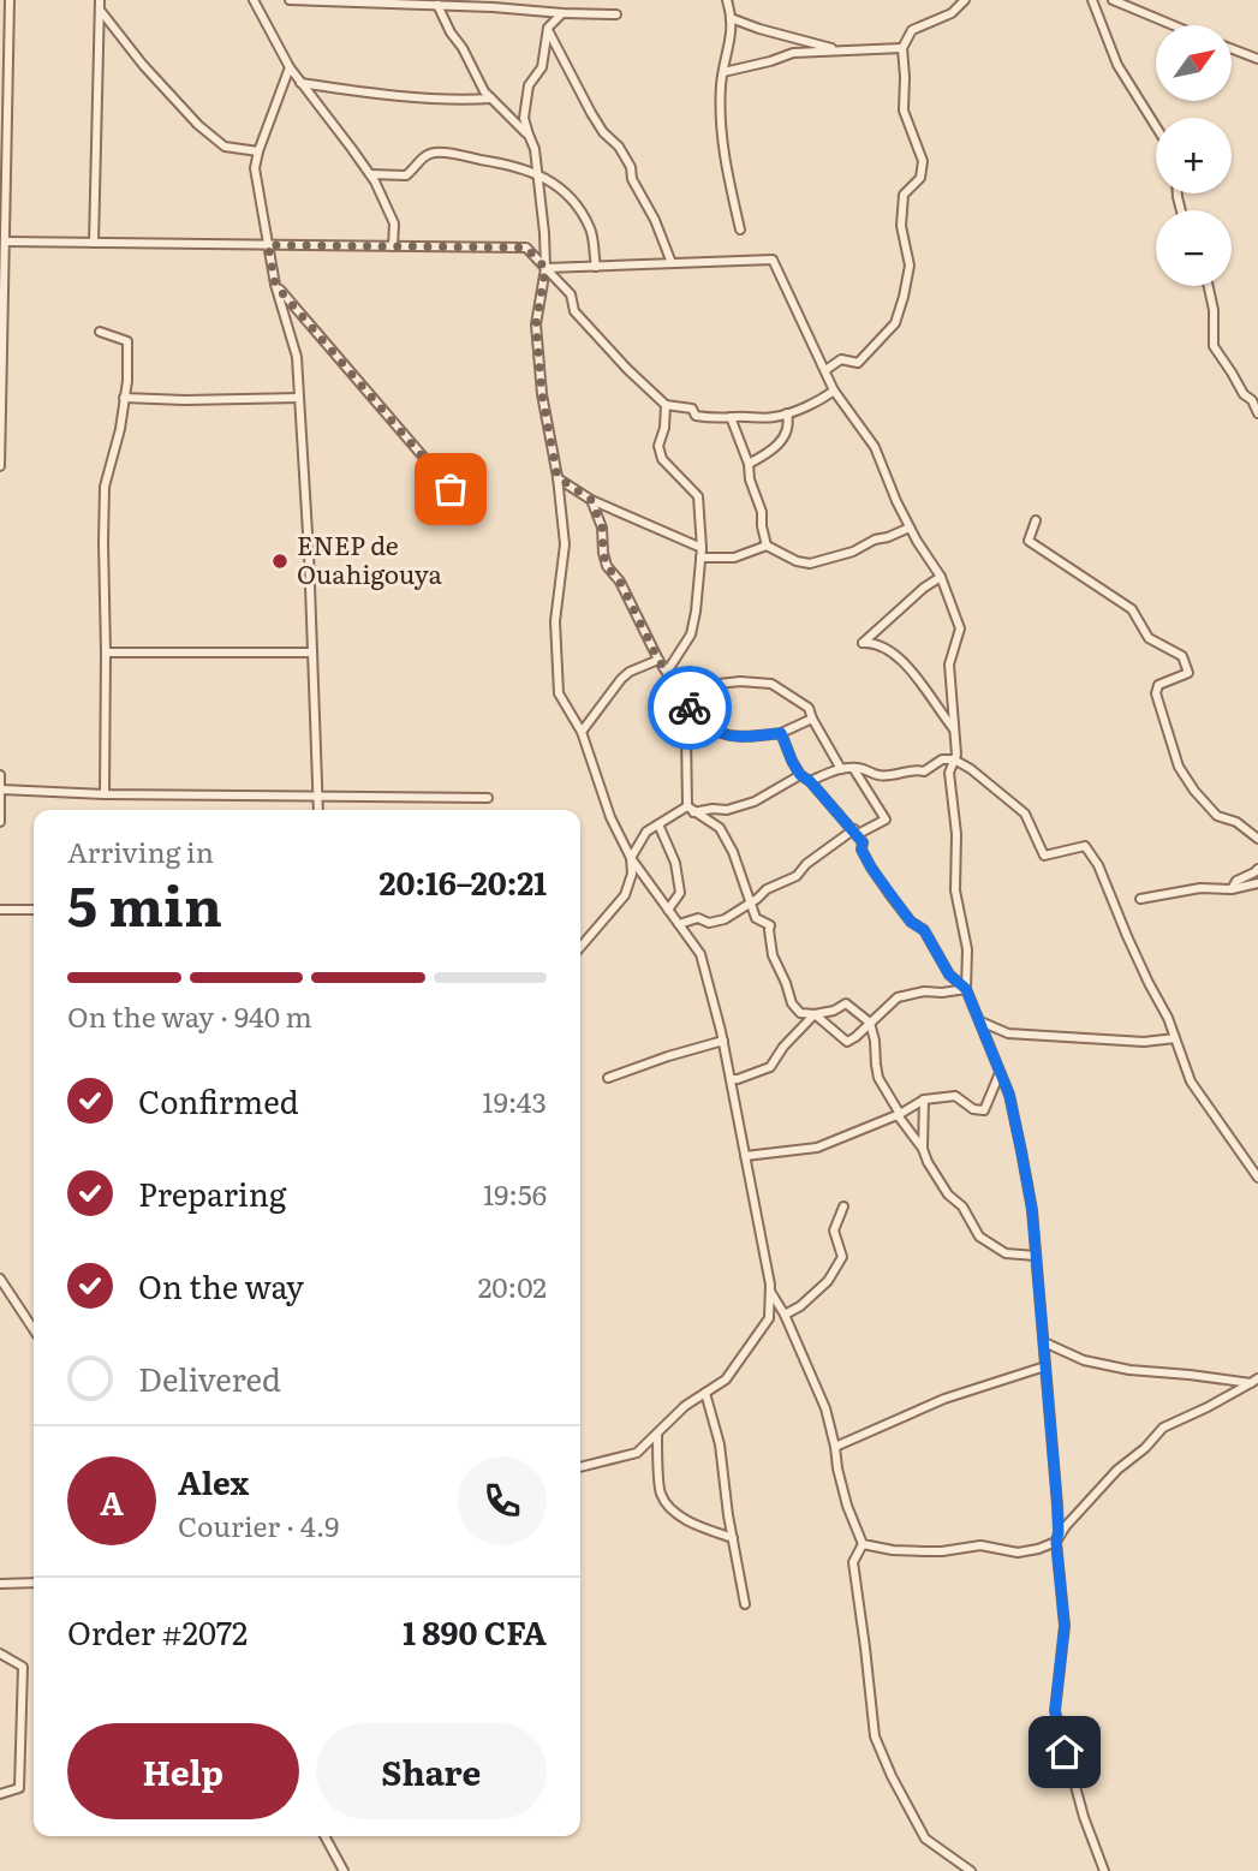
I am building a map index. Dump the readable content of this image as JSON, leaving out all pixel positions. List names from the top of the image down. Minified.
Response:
{"places":["ENEP de Ouahigouya"],"north":"top right","page":{"map_buttons":["+","−"],"heading":["5 min","Arriving in","20:16–20:21"],"panel":["Alex","Courier · 4.9","Order #2072","1 890 CFA"],"bar":"On the way · 940 m","list":[["Confirmed","19:43"],["Preparing","19:56"],["On the way","20:02"],"Delivered"],"round":"A","buttons":["Help","Share"]}}
